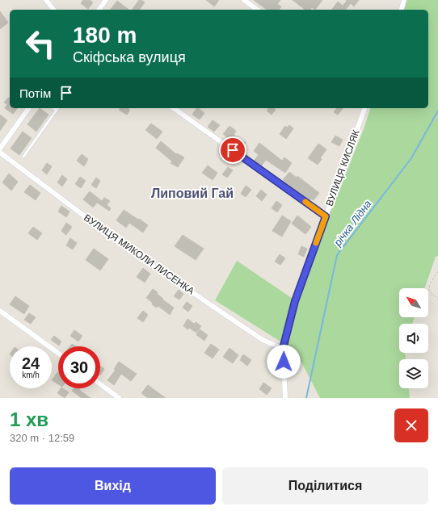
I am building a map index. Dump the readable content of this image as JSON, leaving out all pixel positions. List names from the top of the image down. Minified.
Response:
{"streets":{"street":["ВУЛИЦЯ КИСЛЯК","ВУЛИЦЯ МИКОЛИ ЛИСЕНКА"]},"crossings":[["ВУЛИЦЯ КИСЛЯК","ВУЛИЦЯ МИКОЛИ ЛИСЕНКА"]],"districts":["Липовий Гай"],"water":["річка Лідна"],"north":"top left","page":{"turn":["180 m","Скіфська вулиця"],"then":"Потім","speed":"24 km/h","limit":"30","heading":["1 хв","320 m · 12:59"],"buttons":["Вихід","Поділитися"]}}
